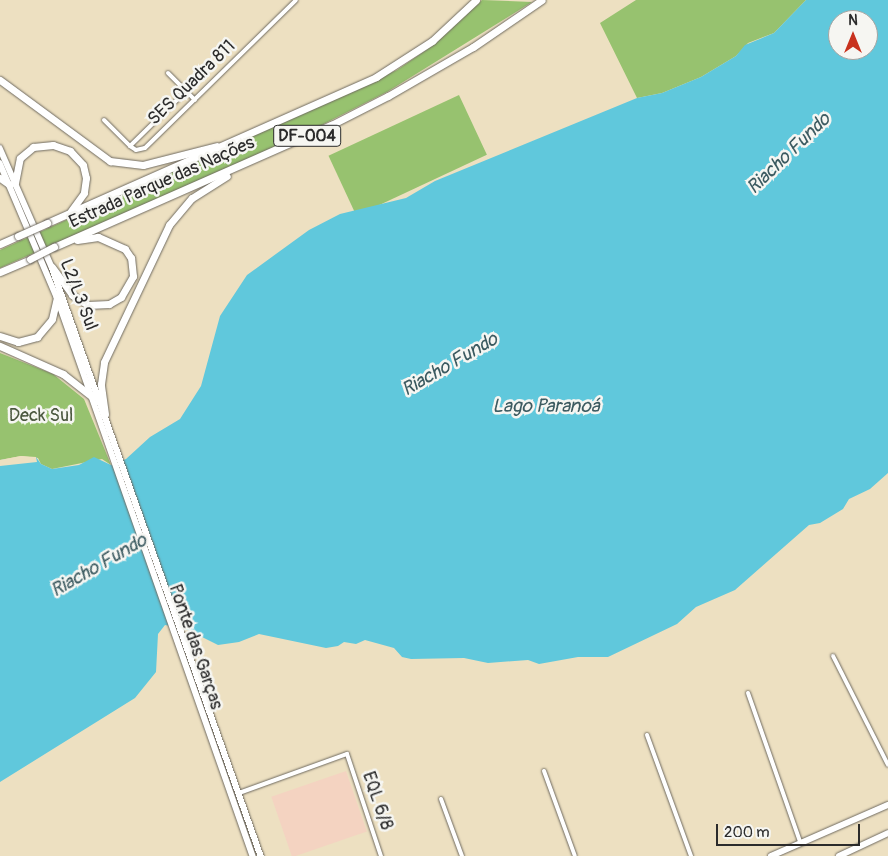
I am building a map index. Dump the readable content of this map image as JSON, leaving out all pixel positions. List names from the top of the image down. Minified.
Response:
{"streets":{"highway":["DF-004","Estrada Parque das Nações"],"main road":["L2/L3 Sul","Ponte das Garças"],"street":["SES Quadra 811","EQL 6/8"]},"crossings":[["L2/L3 Sul","Ponte das Garças"],["Ponte das Garças","EQL 6/8"]],"water":["Riacho Fundo","Lago Paranoá"],"parks":["Deck Sul"],"scale_bar":"200 m","north":"top"}
